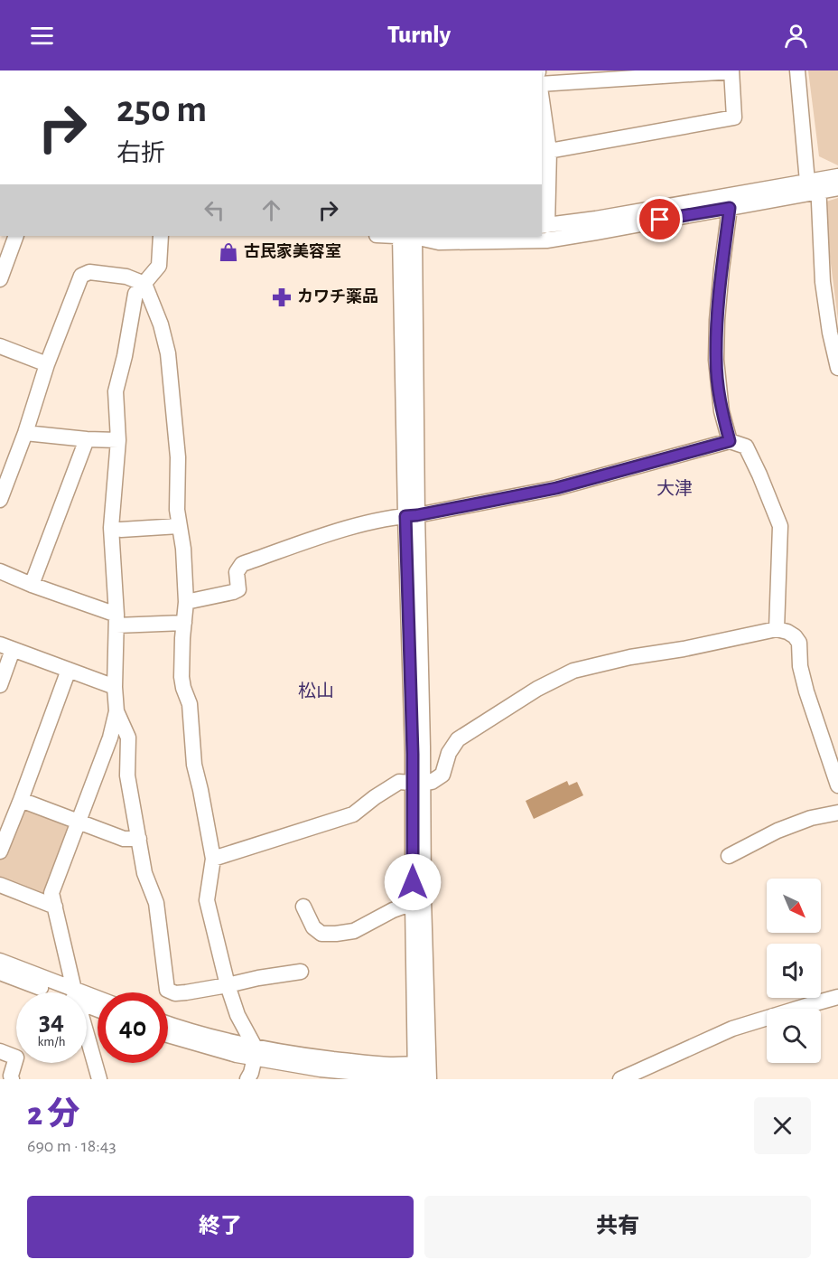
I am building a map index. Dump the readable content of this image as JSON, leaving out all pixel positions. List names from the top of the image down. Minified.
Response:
{"districts":["大津","松山"],"places":{"shop":["古民家美容室"],"pharmacy":["カワチ薬品"]},"north":"bottom right","page":{"header":"Turnly","turn":["250 m","右折"],"speed":"34 km/h","limit":"40","heading":["2 分","690 m · 18:43"],"buttons":["終了","共有"]}}
